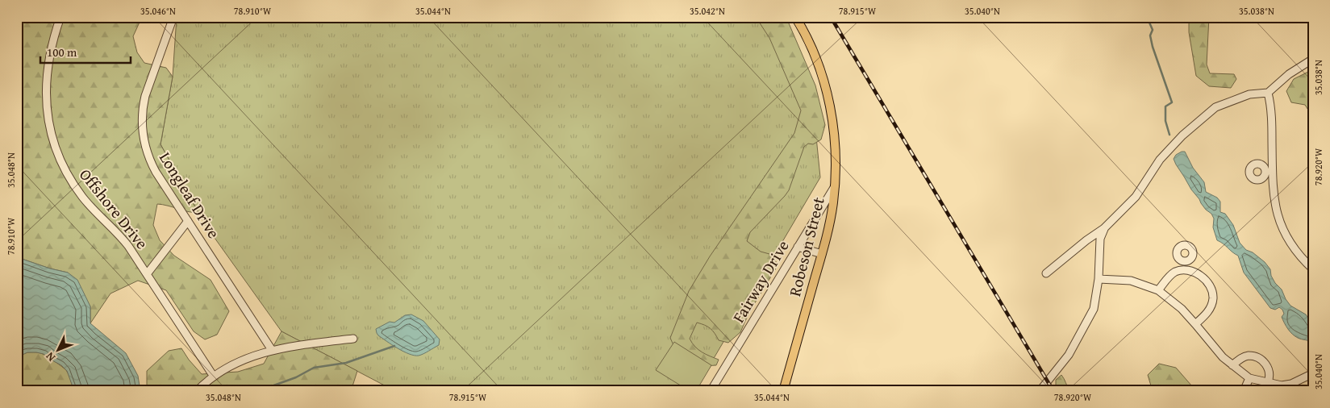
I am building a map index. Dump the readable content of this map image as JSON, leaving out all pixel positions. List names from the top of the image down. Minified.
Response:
{"streets":{"main road":["Robeson Street"],"street":["Longleaf Drive","Offshore Drive","Fairway Drive"]},"crossings":[["Robeson Street","Fairway Drive"]],"scale_bar":"100 m","north":"bottom left","coordinates":["35.046°N","78.910°W","35.044°N","35.042°N","78.915°W","35.040°N","35.038°N","78.920°W","35.048°N"]}
